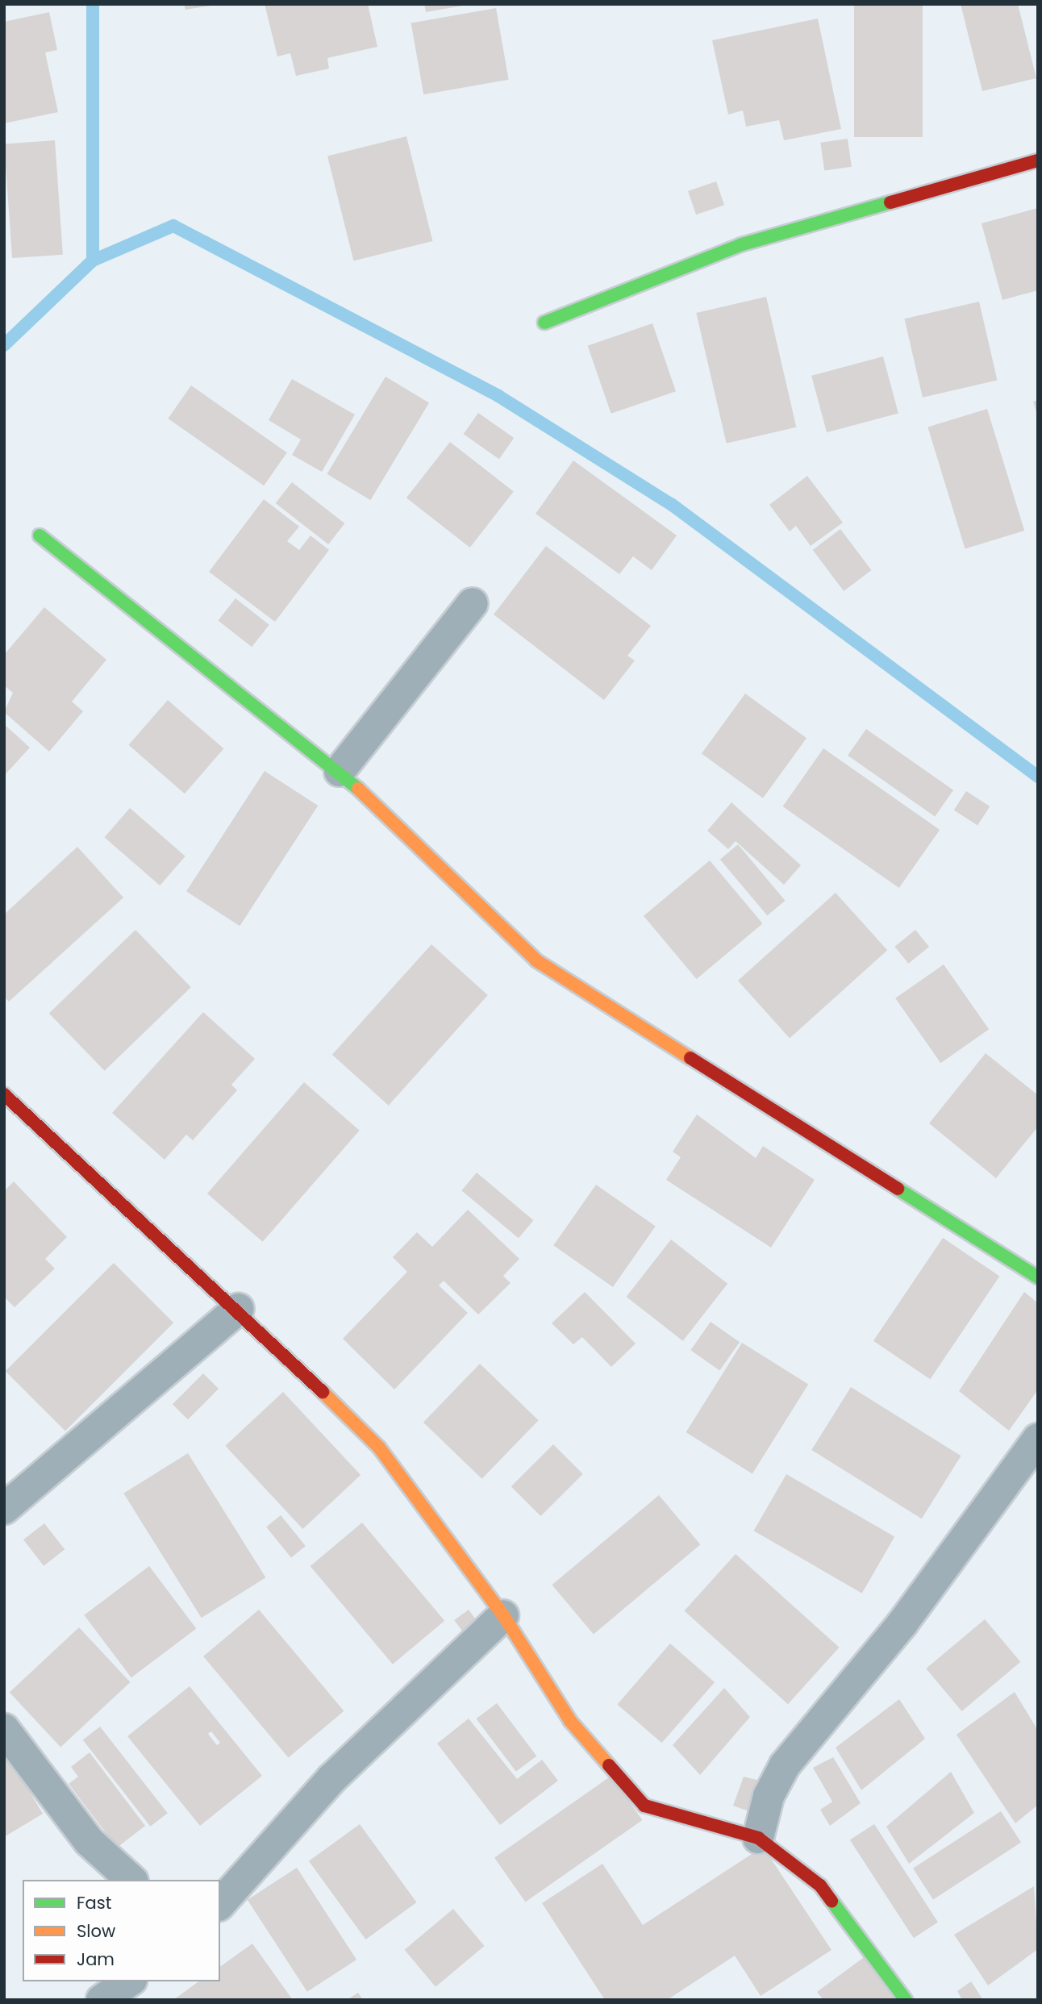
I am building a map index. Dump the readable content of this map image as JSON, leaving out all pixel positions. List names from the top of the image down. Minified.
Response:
{"legend":["Fast","Slow","Jam"]}
